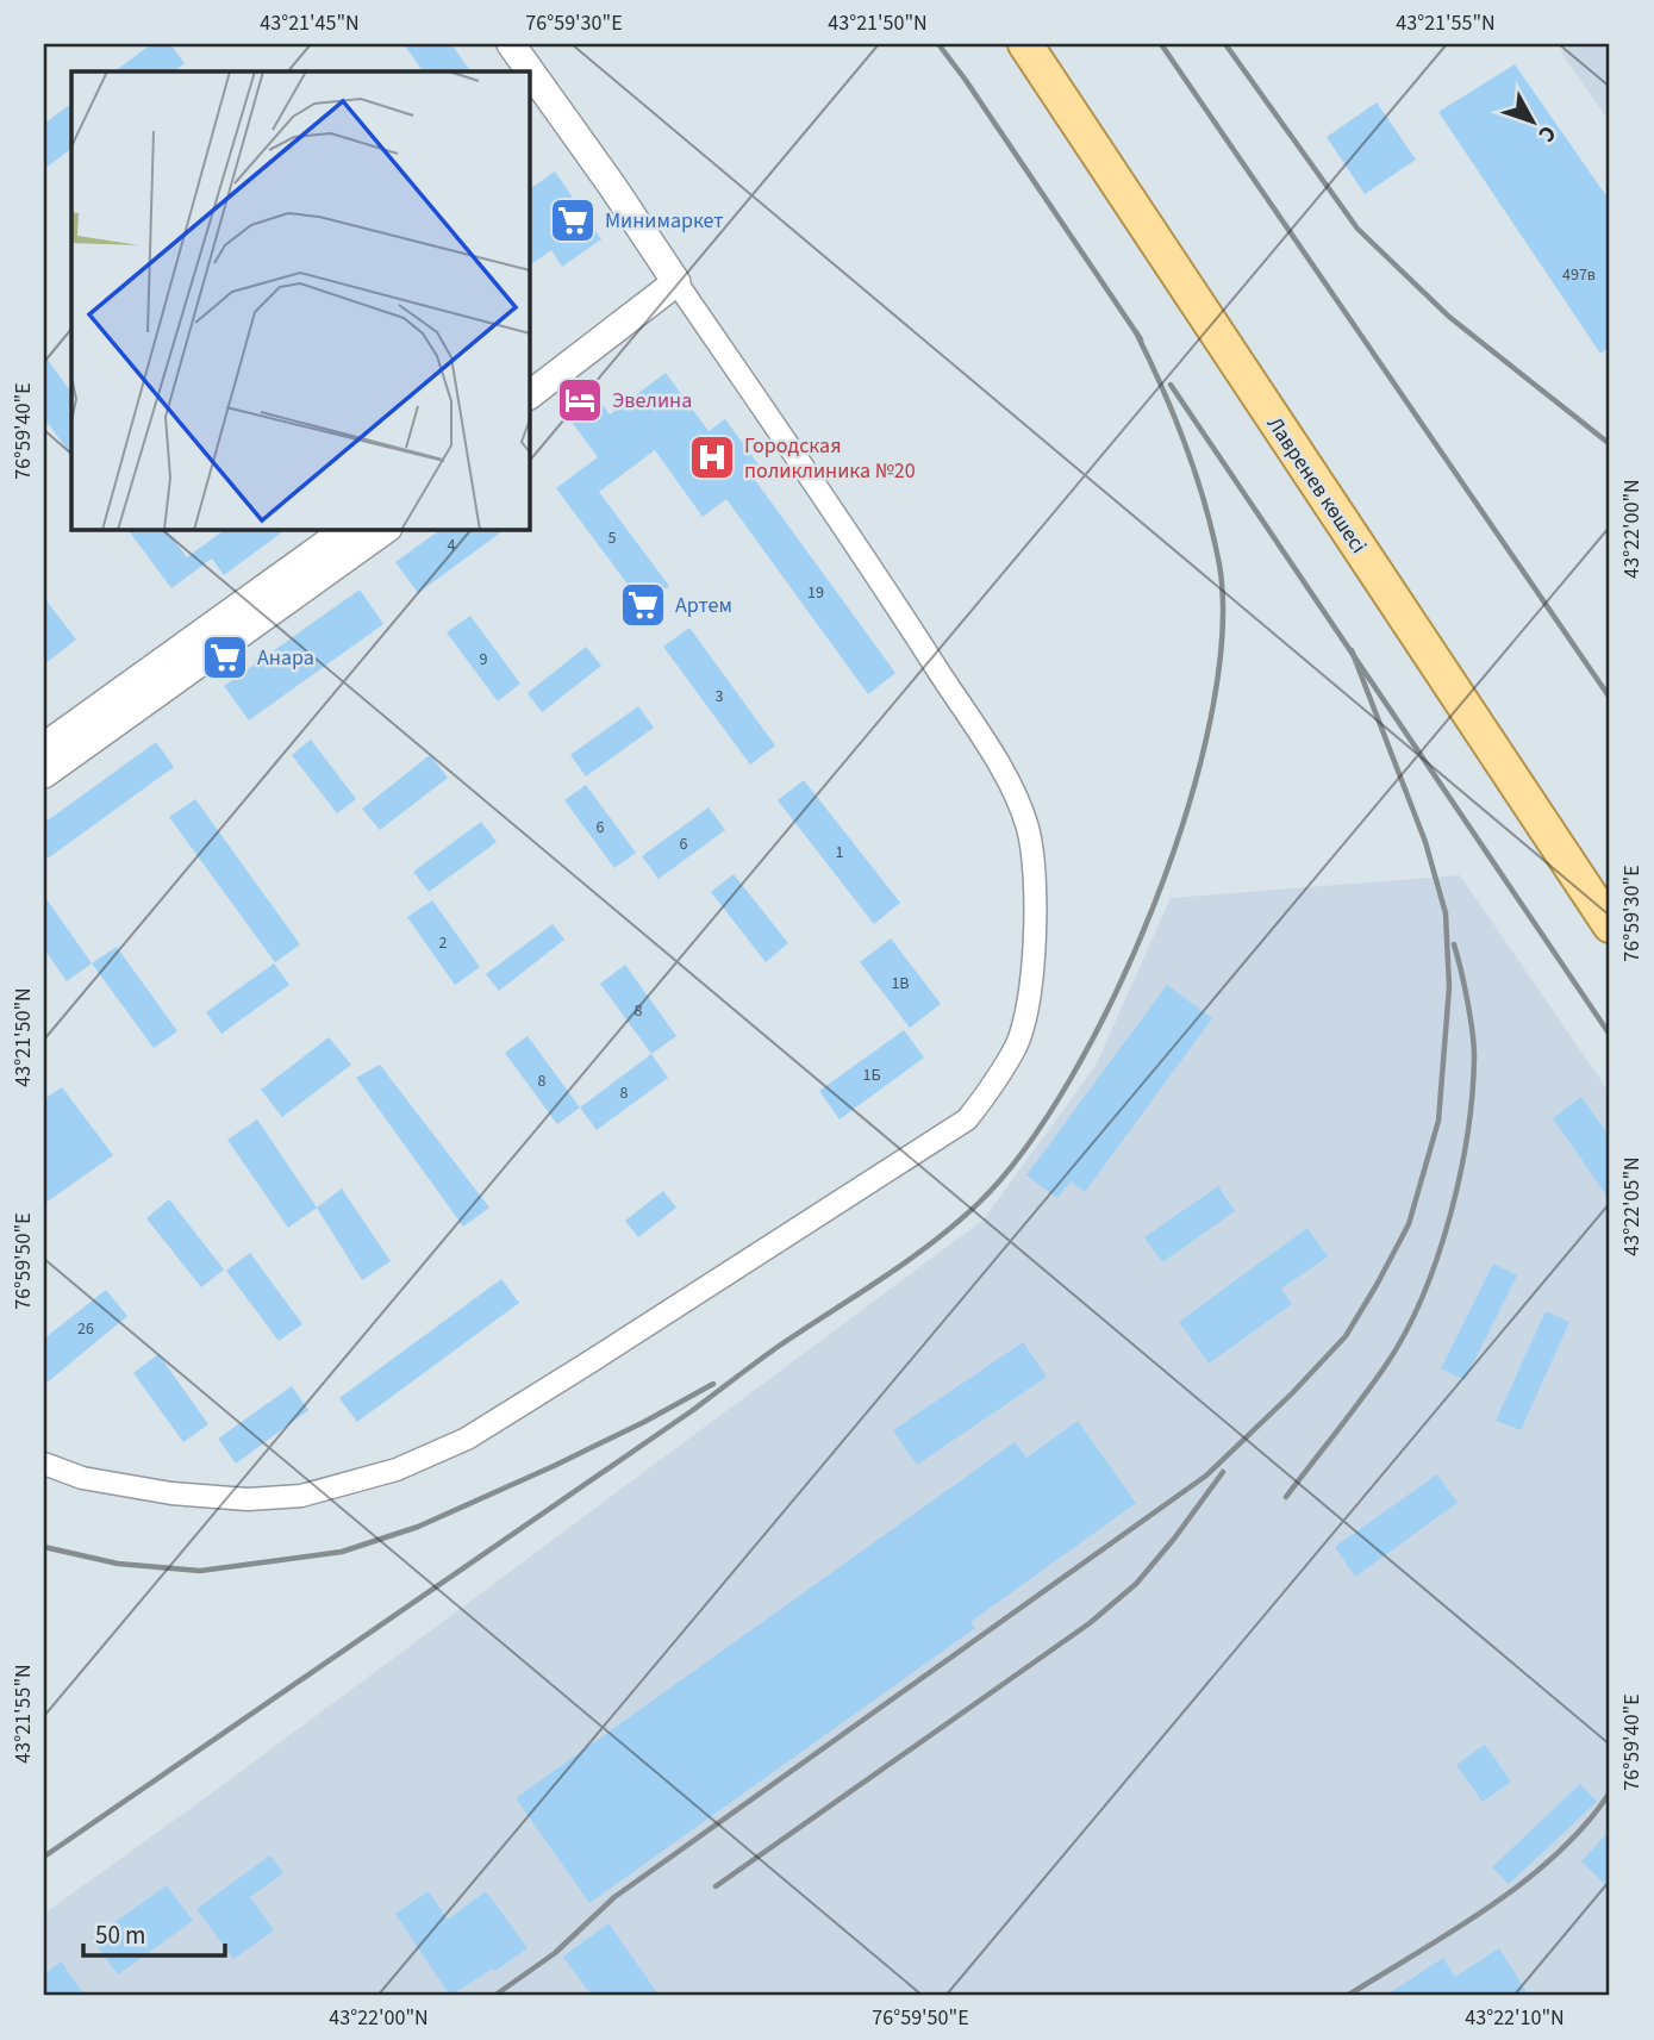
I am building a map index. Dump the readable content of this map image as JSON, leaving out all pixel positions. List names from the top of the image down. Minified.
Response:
{"streets":{"main road":["Лавренев көшесі"]},"places":{"supermarket":["Минимаркет","Артем","Анара"],"hotel":["Эвелина"],"hospital":["Городская поликлиника №20"]},"house_numbers":["497в","5","4","19","9","3","6","6","1","2","1В","8","1Б","8","8","26"],"scale_bar":"50 m","north":"bottom right","coordinates":["43°21'45\"N","76°59'30\"E","43°21'50\"N","43°21'55\"N","76°59'40\"E","43°22'00\"N","43°22'05\"N","76°59'50\"E","43°22'10\"N"]}
